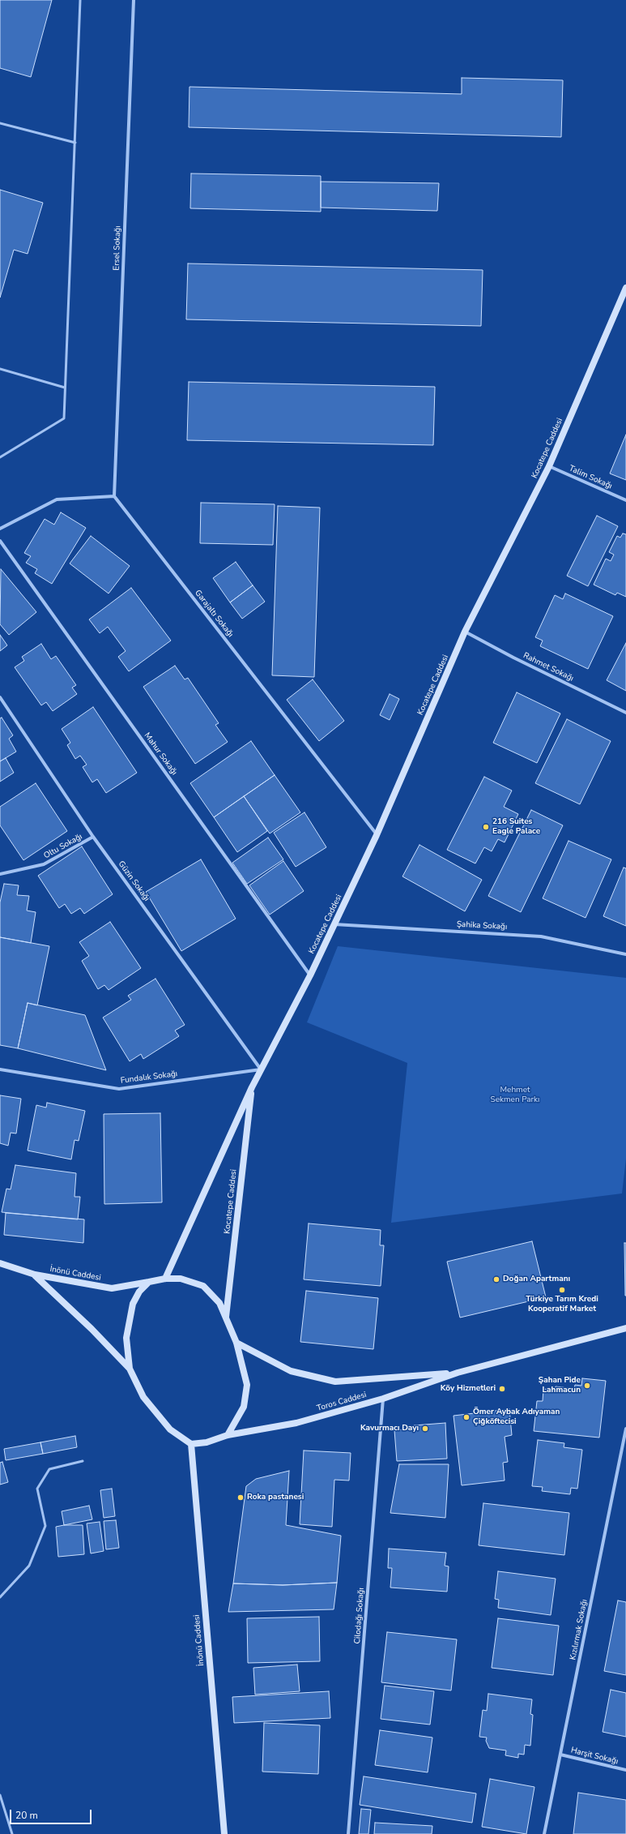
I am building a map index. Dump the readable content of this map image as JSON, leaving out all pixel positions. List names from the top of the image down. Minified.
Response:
{"streets":{"street":["Ersel Sokağı","Kocatepe Caddesi","Talim Sokağı","Garajaltı Sokağı","Rahmet Sokağı","Mahur Sokağı","Oltu Sokağı","Güzin Sokağı","Şahika Sokağı","Fundalık Sokağı","İnönü Caddesi","Toros Caddesi","Cilodağı Sokağı","Kızılırmak Sokağı","Harşit Sokağı"]},"crossings":[["Ersel Sokağı","Garajaltı Sokağı"],["Kocatepe Caddesi","Talim Sokağı"],["Kocatepe Caddesi","Garajaltı Sokağı"],["Kocatepe Caddesi","Rahmet Sokağı"],["Kocatepe Caddesi","Mahur Sokağı"],["Kocatepe Caddesi","Güzin Sokağı"],["Kocatepe Caddesi","Şahika Sokağı"],["Kocatepe Caddesi","Fundalık Sokağı"],["Kocatepe Caddesi","İnönü Caddesi"],["Oltu Sokağı","Güzin Sokağı"],["Güzin Sokağı","Fundalık Sokağı"],["İnönü Caddesi","Toros Caddesi"],["Toros Caddesi","Cilodağı Sokağı"],["Kızılırmak Sokağı","Harşit Sokağı"]],"parks":["Mehmet Sekmen Parkı"],"places":["216 Suites Eagle Palace","Doğan Apartmanı","Türkiye Tarım Kredi Kooperatif Market","Şahan Pide Lahmacun","Köy Hizmetleri","Ömer Aybak Adıyaman Çiğköftecisi","Kavurmacı Dayı","Roka pastanesi"],"scale_bar":"20 m"}
